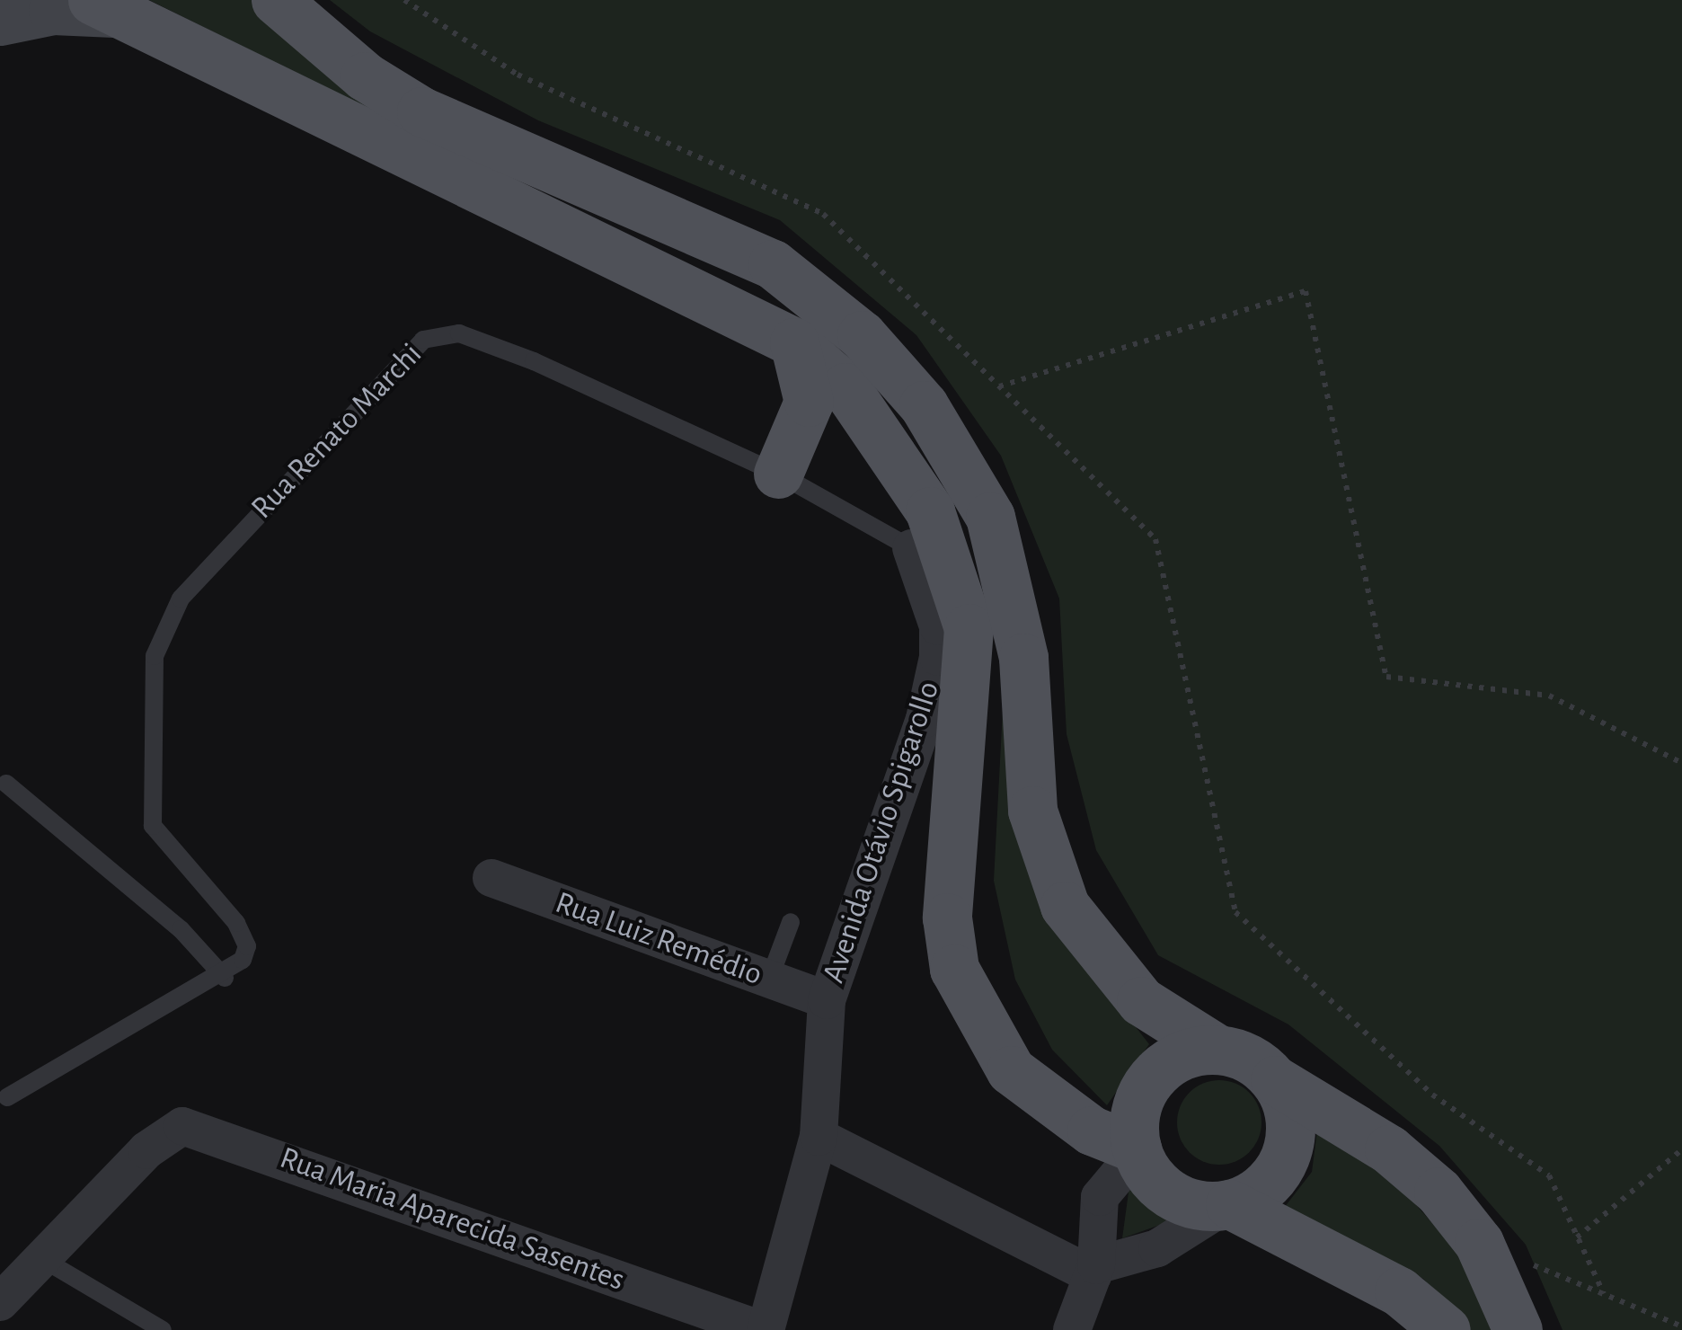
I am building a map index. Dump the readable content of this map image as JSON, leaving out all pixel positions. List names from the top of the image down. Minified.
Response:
{"streets":{"street":["Avenida Otávio Spigarollo","Rua Luiz Remédio","Rua Maria Aparecida Sasentes"],"lane":["Rua Renato Marchi"]},"crossings":[["Rua Renato Marchi","Avenida Otávio Spigarollo"],["Avenida Otávio Spigarollo","Rua Luiz Remédio"],["Avenida Otávio Spigarollo","Rua Maria Aparecida Sasentes"]]}
